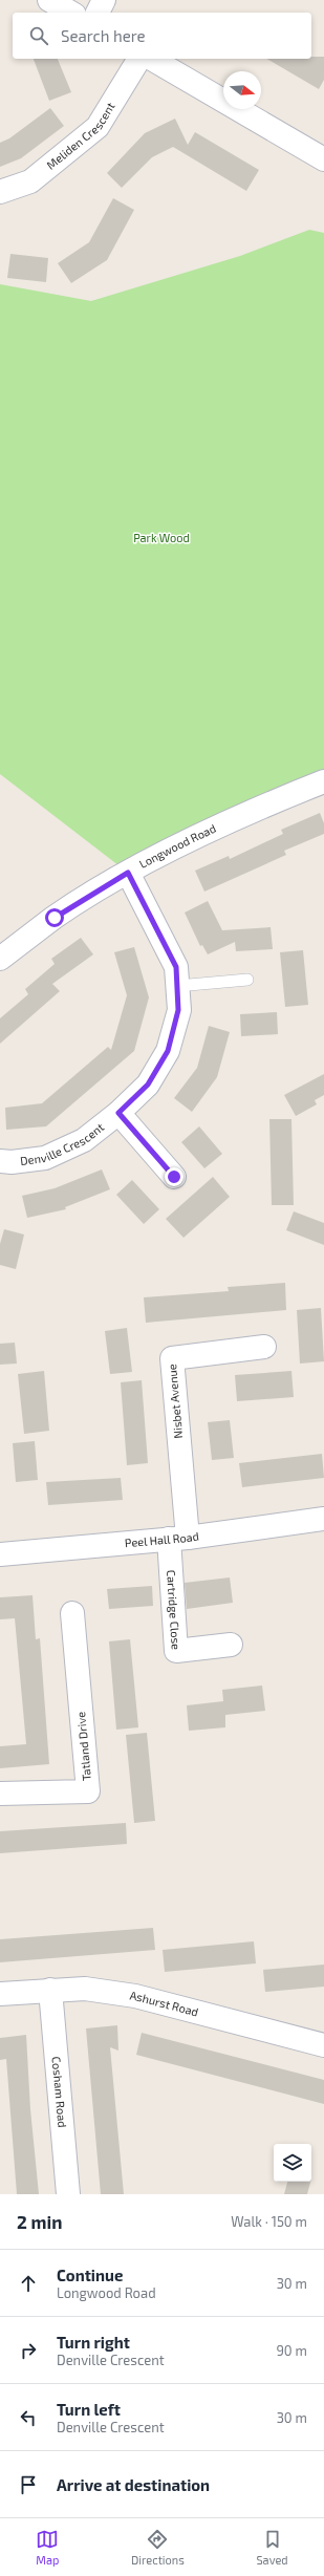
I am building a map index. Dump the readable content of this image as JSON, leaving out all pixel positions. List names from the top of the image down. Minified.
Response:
{"streets":{"street":["Meliden Crescent","Longwood Road","Denville Crescent","Nisbet Avenue","Peel Hall Road","Cartridge Close","Tatland Drive","Ashurst Road","Cosham Road"]},"crossings":[["Longwood Road","Denville Crescent"],["Nisbet Avenue","Peel Hall Road"],["Nisbet Avenue","Cartridge Close"],["Peel Hall Road","Cartridge Close"],["Ashurst Road","Cosham Road"]],"parks":["Park Wood"],"north":"right","page":{"search":"Search here","heading":["2 min","Walk · 150 m"],"list":[["Continue","Longwood Road","30 m"],["Turn right","Denville Crescent","90 m"],["Turn left","Denville Crescent","30 m"],"Arrive at destination"],"nav":["Map","Directions","Saved"]}}
